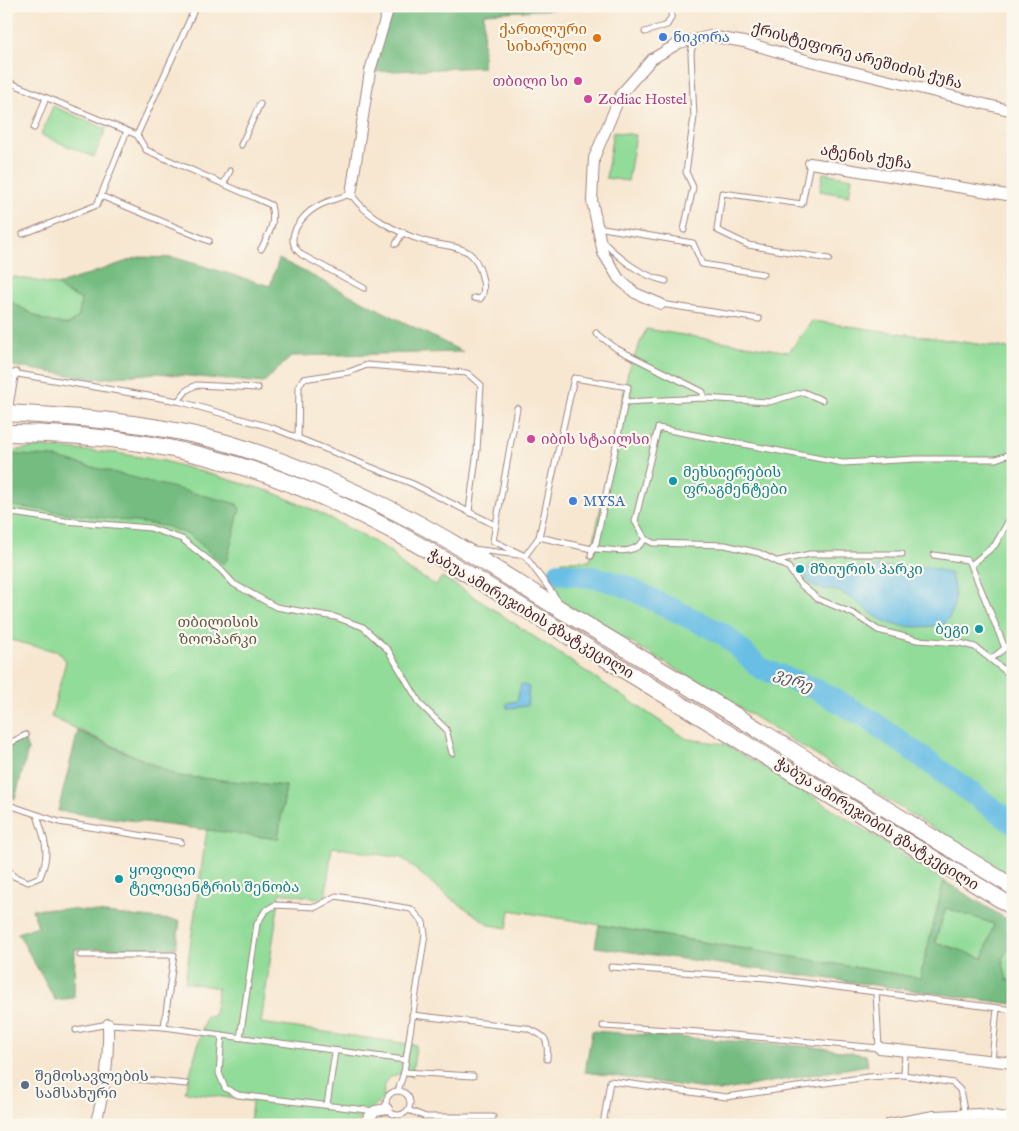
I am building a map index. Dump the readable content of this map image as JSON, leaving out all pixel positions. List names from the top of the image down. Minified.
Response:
{"streets":{"main road":["ჭაბუა ამირეჯიბის გზატკეცილი"],"street":["ქრისტეფორე არეშიძის ქუჩა","ატენის ქუჩა"]},"water":["ვერე"],"parks":["თბილისის ზოოპარკი"],"places":["ნიკორა","ქართლური სიხარული","თბილი სი","Zodiac Hostel","იბის სტაილსი","მეხსიერების ფრაგმენტები","MYSA","მზიურის პარკი","ბეგი","ყოფილი ტელეცენტრის შენობა","შემოსავლების სამსახური"]}
